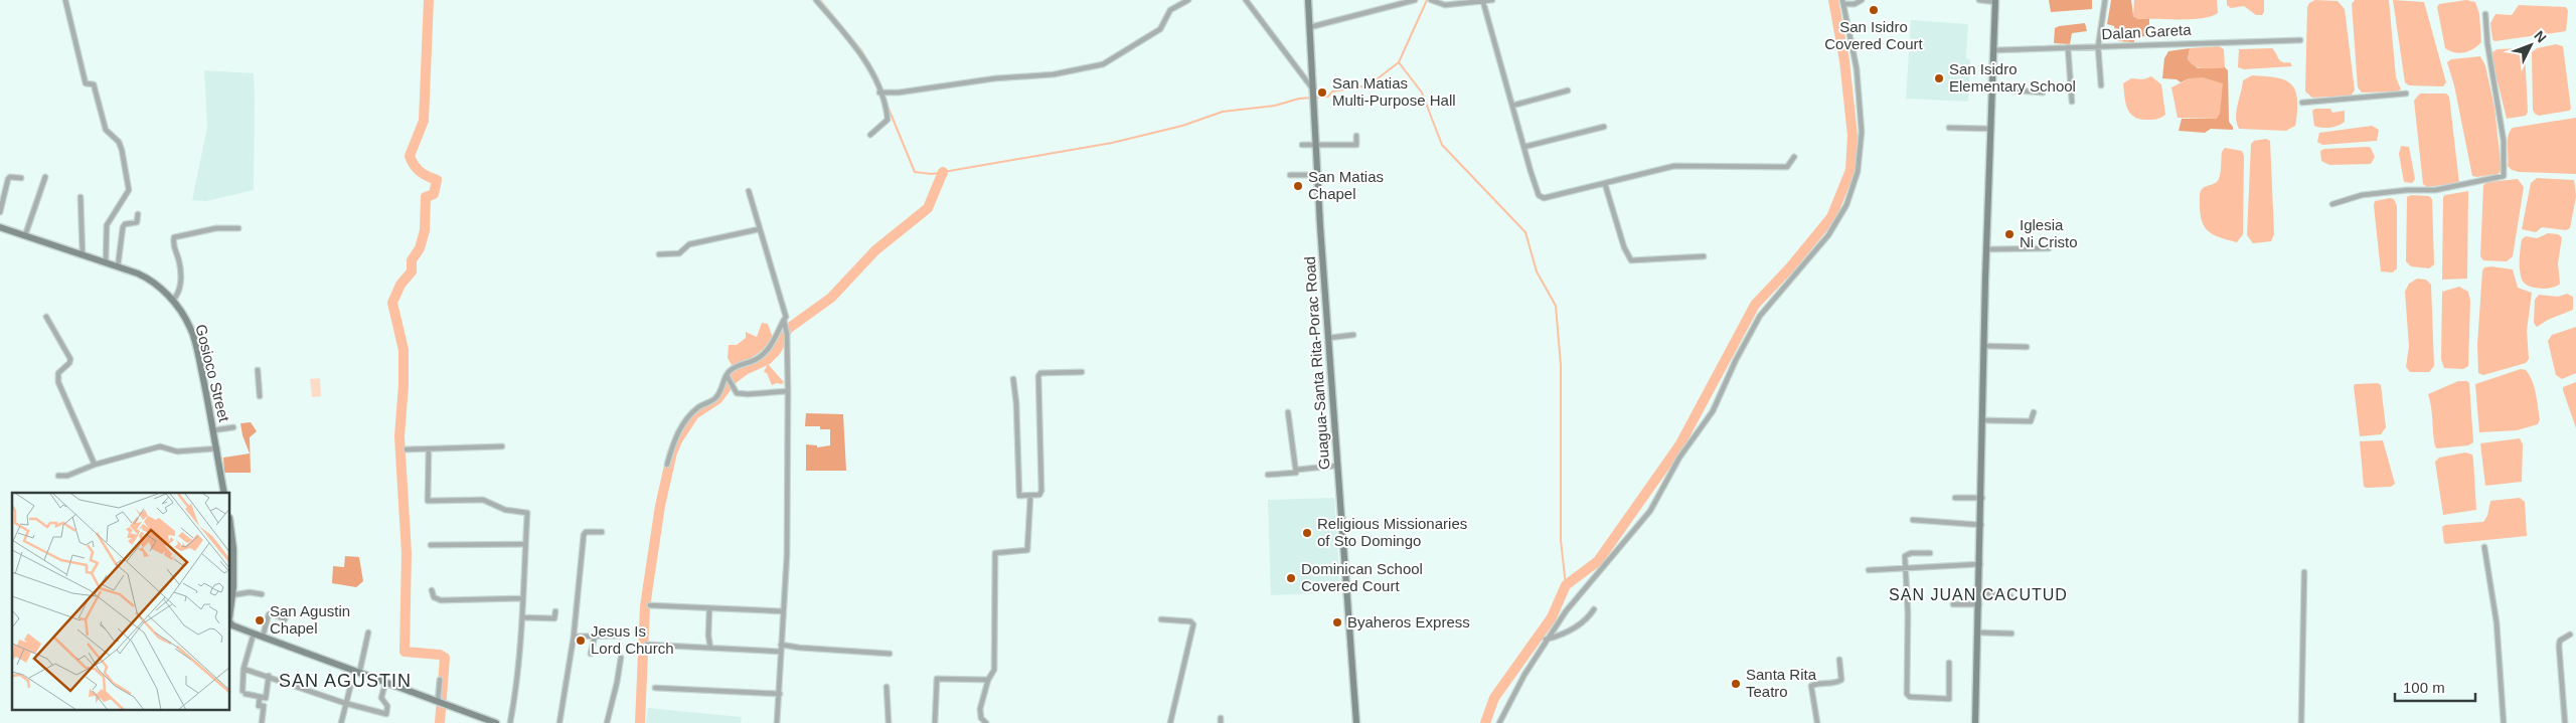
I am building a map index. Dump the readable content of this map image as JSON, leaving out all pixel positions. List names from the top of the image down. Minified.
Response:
{"streets":{"street":["Dalan Gareta","Guagua-Santa Rita-Porac Road","Gosioco Street"]},"districts":["SAN JUAN CACUTUD","SAN AGUSTIN"],"places":["San Isidro Covered Court","San Isidro Elementary School","San Matias Multi-Purpose Hall","San Matias Chapel","Iglesia Ni Cristo","Religious Missionaries of Sto Domingo","Dominican School Covered Court","San Agustin Chapel","Byaheros Express","Jesus Is Lord Church","Santa Rita Teatro"],"scale_bar":"100 m","north":"top right"}
